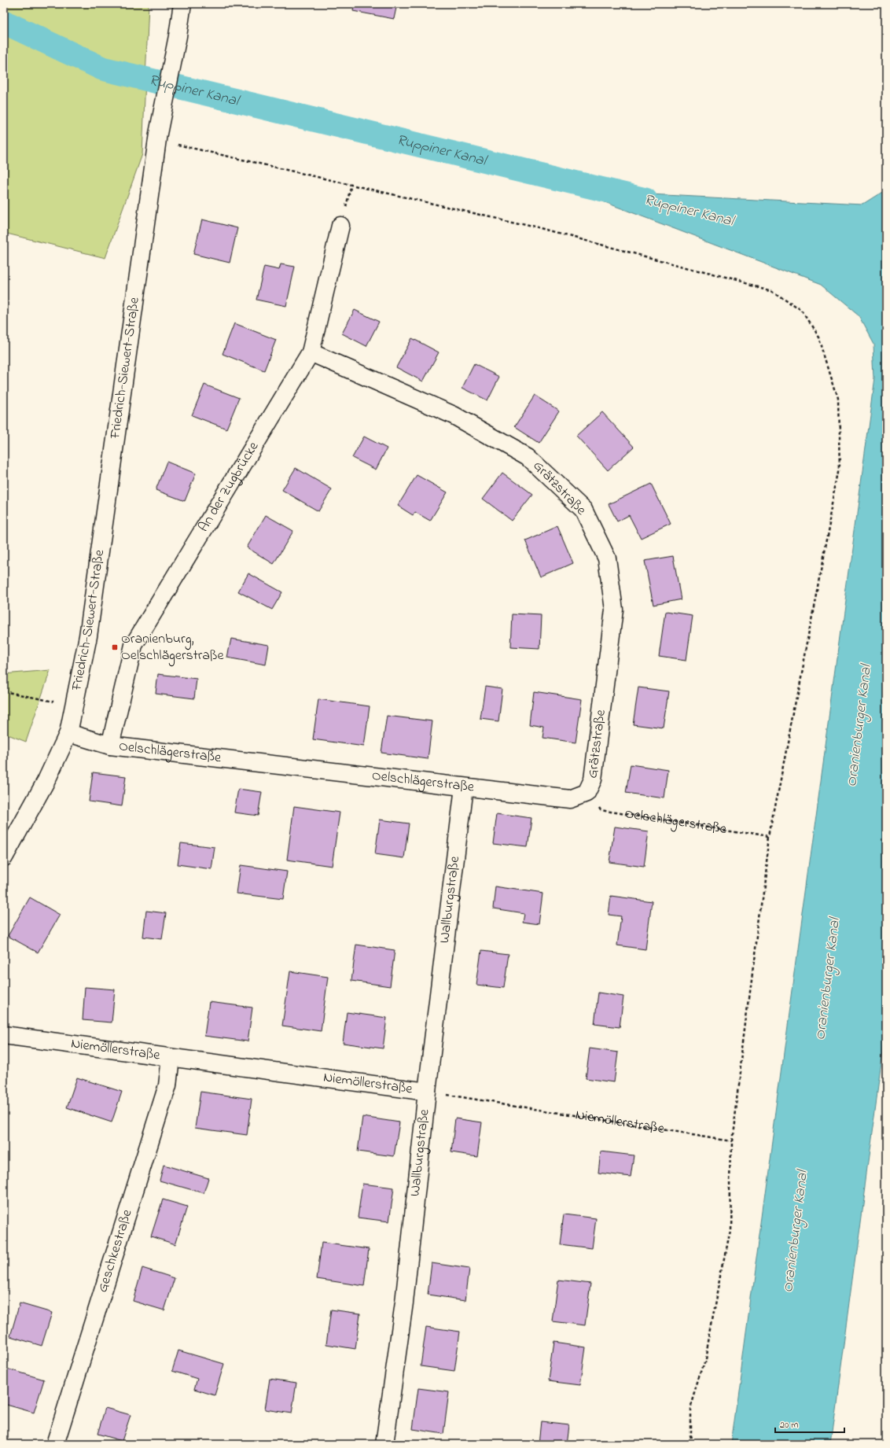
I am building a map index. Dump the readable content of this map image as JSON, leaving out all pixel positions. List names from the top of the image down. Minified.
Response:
{"streets":{"street":["Friedrich-Siewert-Straße","An der Zugbrücke","Grätzstraße","Oelschlägerstraße","Wallburgstraße","Niemöllerstraße","Geschkestraße"]},"crossings":[["Friedrich-Siewert-Straße","Oelschlägerstraße"],["An der Zugbrücke","Grätzstraße"],["An der Zugbrücke","Oelschlägerstraße"],["Grätzstraße","Oelschlägerstraße"],["Oelschlägerstraße","Wallburgstraße"],["Wallburgstraße","Niemöllerstraße"],["Niemöllerstraße","Geschkestraße"]],"water":["Ruppiner Kanal","Oranienburger Kanal"],"places":{"transit":["Oranienburg, Oelschlägerstraße"]},"scale_bar":"20 m"}
